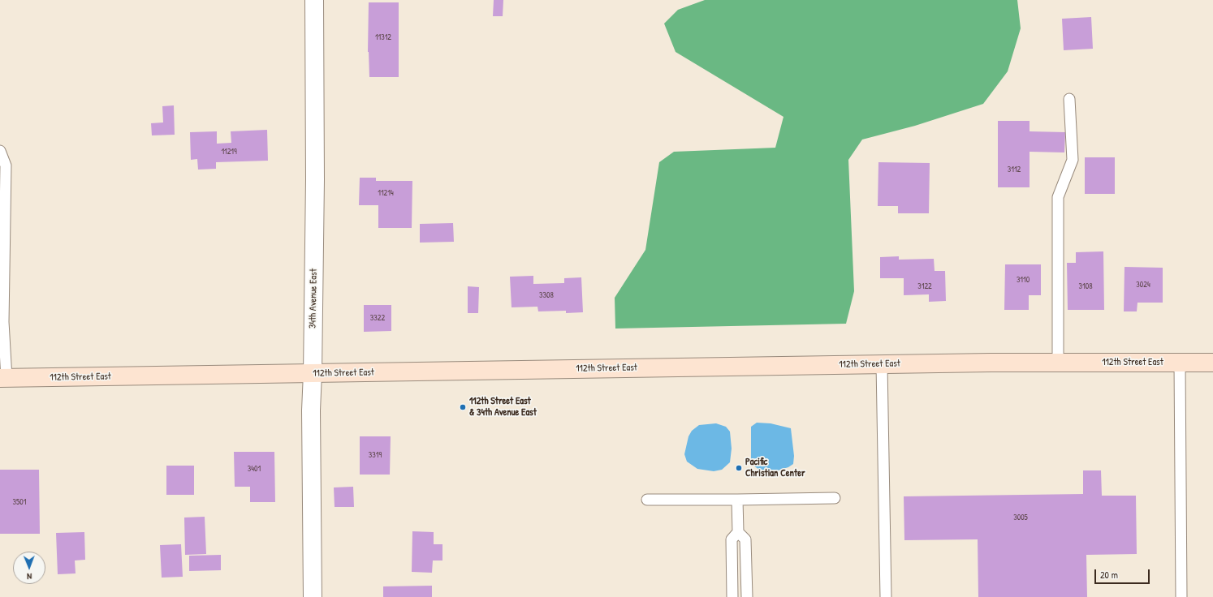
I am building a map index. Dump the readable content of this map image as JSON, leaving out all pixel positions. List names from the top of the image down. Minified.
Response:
{"streets":{"main road":["112th Street East"],"street":["34th Avenue East"]},"crossings":[["34th Avenue East","112th Street East"]],"places":["112th Street East & 34th Avenue East","Pacific Christian Center"],"house_numbers":["11312","11219","3112","11214","3110","3024","3122","3108","3308","3322","3319","3401","3501","3005"],"scale_bar":"20 m","north":"bottom"}
